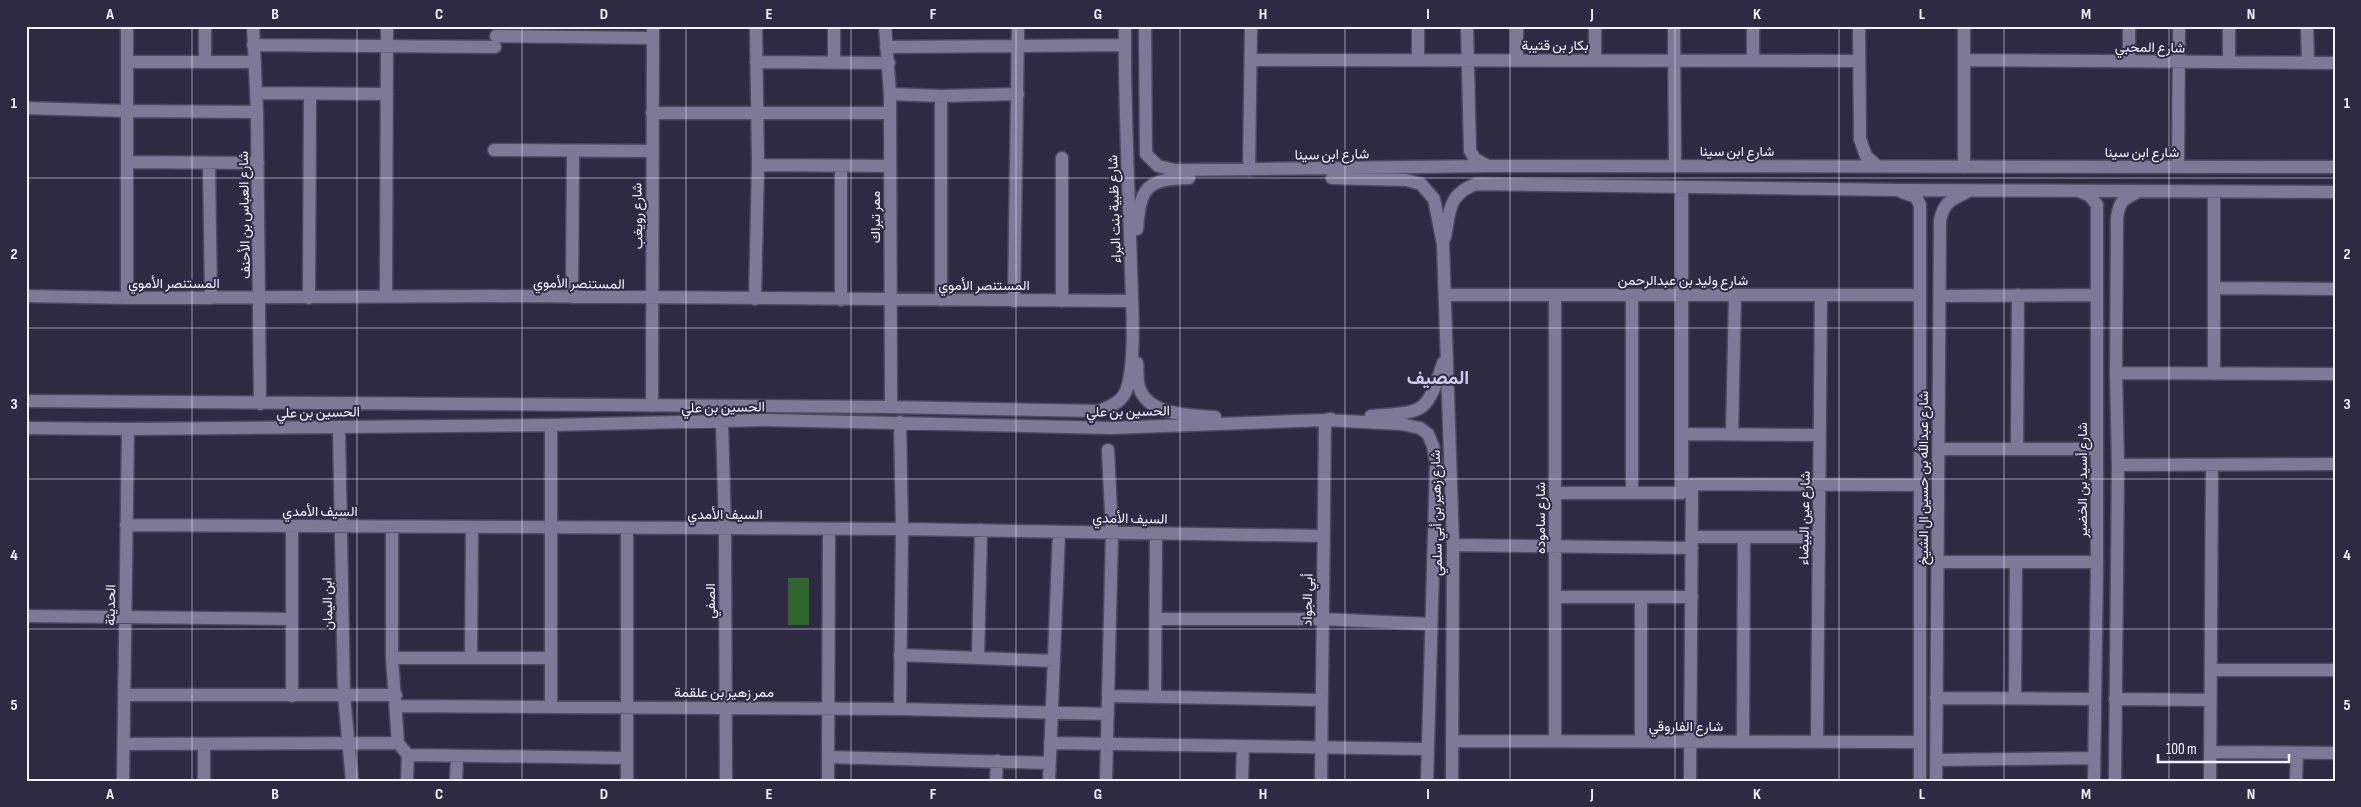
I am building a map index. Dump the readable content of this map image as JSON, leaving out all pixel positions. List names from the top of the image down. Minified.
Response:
{"streets":{"street":["بكار بن قتيبة","شارع المحبي","شارع ابن سينا","شارع ظبية بنت البراء","شارع العباس بن الأحنف","شارع رويغب","ممر تبراك","شارع وليد بن عبدالرحمن","المستنصر الأموي","الحسين بن علي","شارع عبدالله بن حسين ال الشيخ","شارع أسيد بن الخضير","السيف الأمدي","شارع زهير بن أبي سلمي","شارع ساموده","شارع عين البيضاء","أبي الجواد","الصفي","ابن اليمان","الحديثة","ممر زهير بن علقمة","شارع الفاروقي"]},"crossings":[["شارع ظبية بنت البراء","المستنصر الأموي"],["شارع ظبية بنت البراء","الحسين بن علي"],["شارع العباس بن الأحنف","المستنصر الأموي"],["شارع العباس بن الأحنف","الحسين بن علي"],["شارع رويغب","المستنصر الأموي"],["شارع رويغب","الحسين بن علي"],["ممر تبراك","المستنصر الأموي"],["ممر تبراك","الحسين بن علي"],["شارع وليد بن عبدالرحمن","شارع عبدالله بن حسين ال الشيخ"],["شارع وليد بن عبدالرحمن","شارع زهير بن أبي سلمي"],["شارع وليد بن عبدالرحمن","شارع ساموده"],["شارع وليد بن عبدالرحمن","شارع عين البيضاء"],["الحسين بن علي","شارع زهير بن أبي سلمي"],["الحسين بن علي","أبي الجواد"],["الحسين بن علي","الصفي"],["الحسين بن علي","ابن اليمان"],["الحسين بن علي","الحديثة"],["شارع عبدالله بن حسين ال الشيخ","شارع الفاروقي"],["السيف الأمدي","أبي الجواد"],["السيف الأمدي","الصفي"],["السيف الأمدي","ابن اليمان"],["السيف الأمدي","الحديثة"],["شارع زهير بن أبي سلمي","شارع الفاروقي"],["شارع ساموده","شارع الفاروقي"],["شارع عين البيضاء","شارع الفاروقي"],["الصفي","ممر زهير بن علقمة"],["ابن اليمان","ممر زهير بن علقمة"],["الحديثة","ممر زهير بن علقمة"]],"districts":["المصيف"],"scale_bar":"100 m","grid":{"columns":["A","B","C","D","E","F","G","H","I","J","K","L","M","N"],"rows":["1","2","3","4","5"]}}
